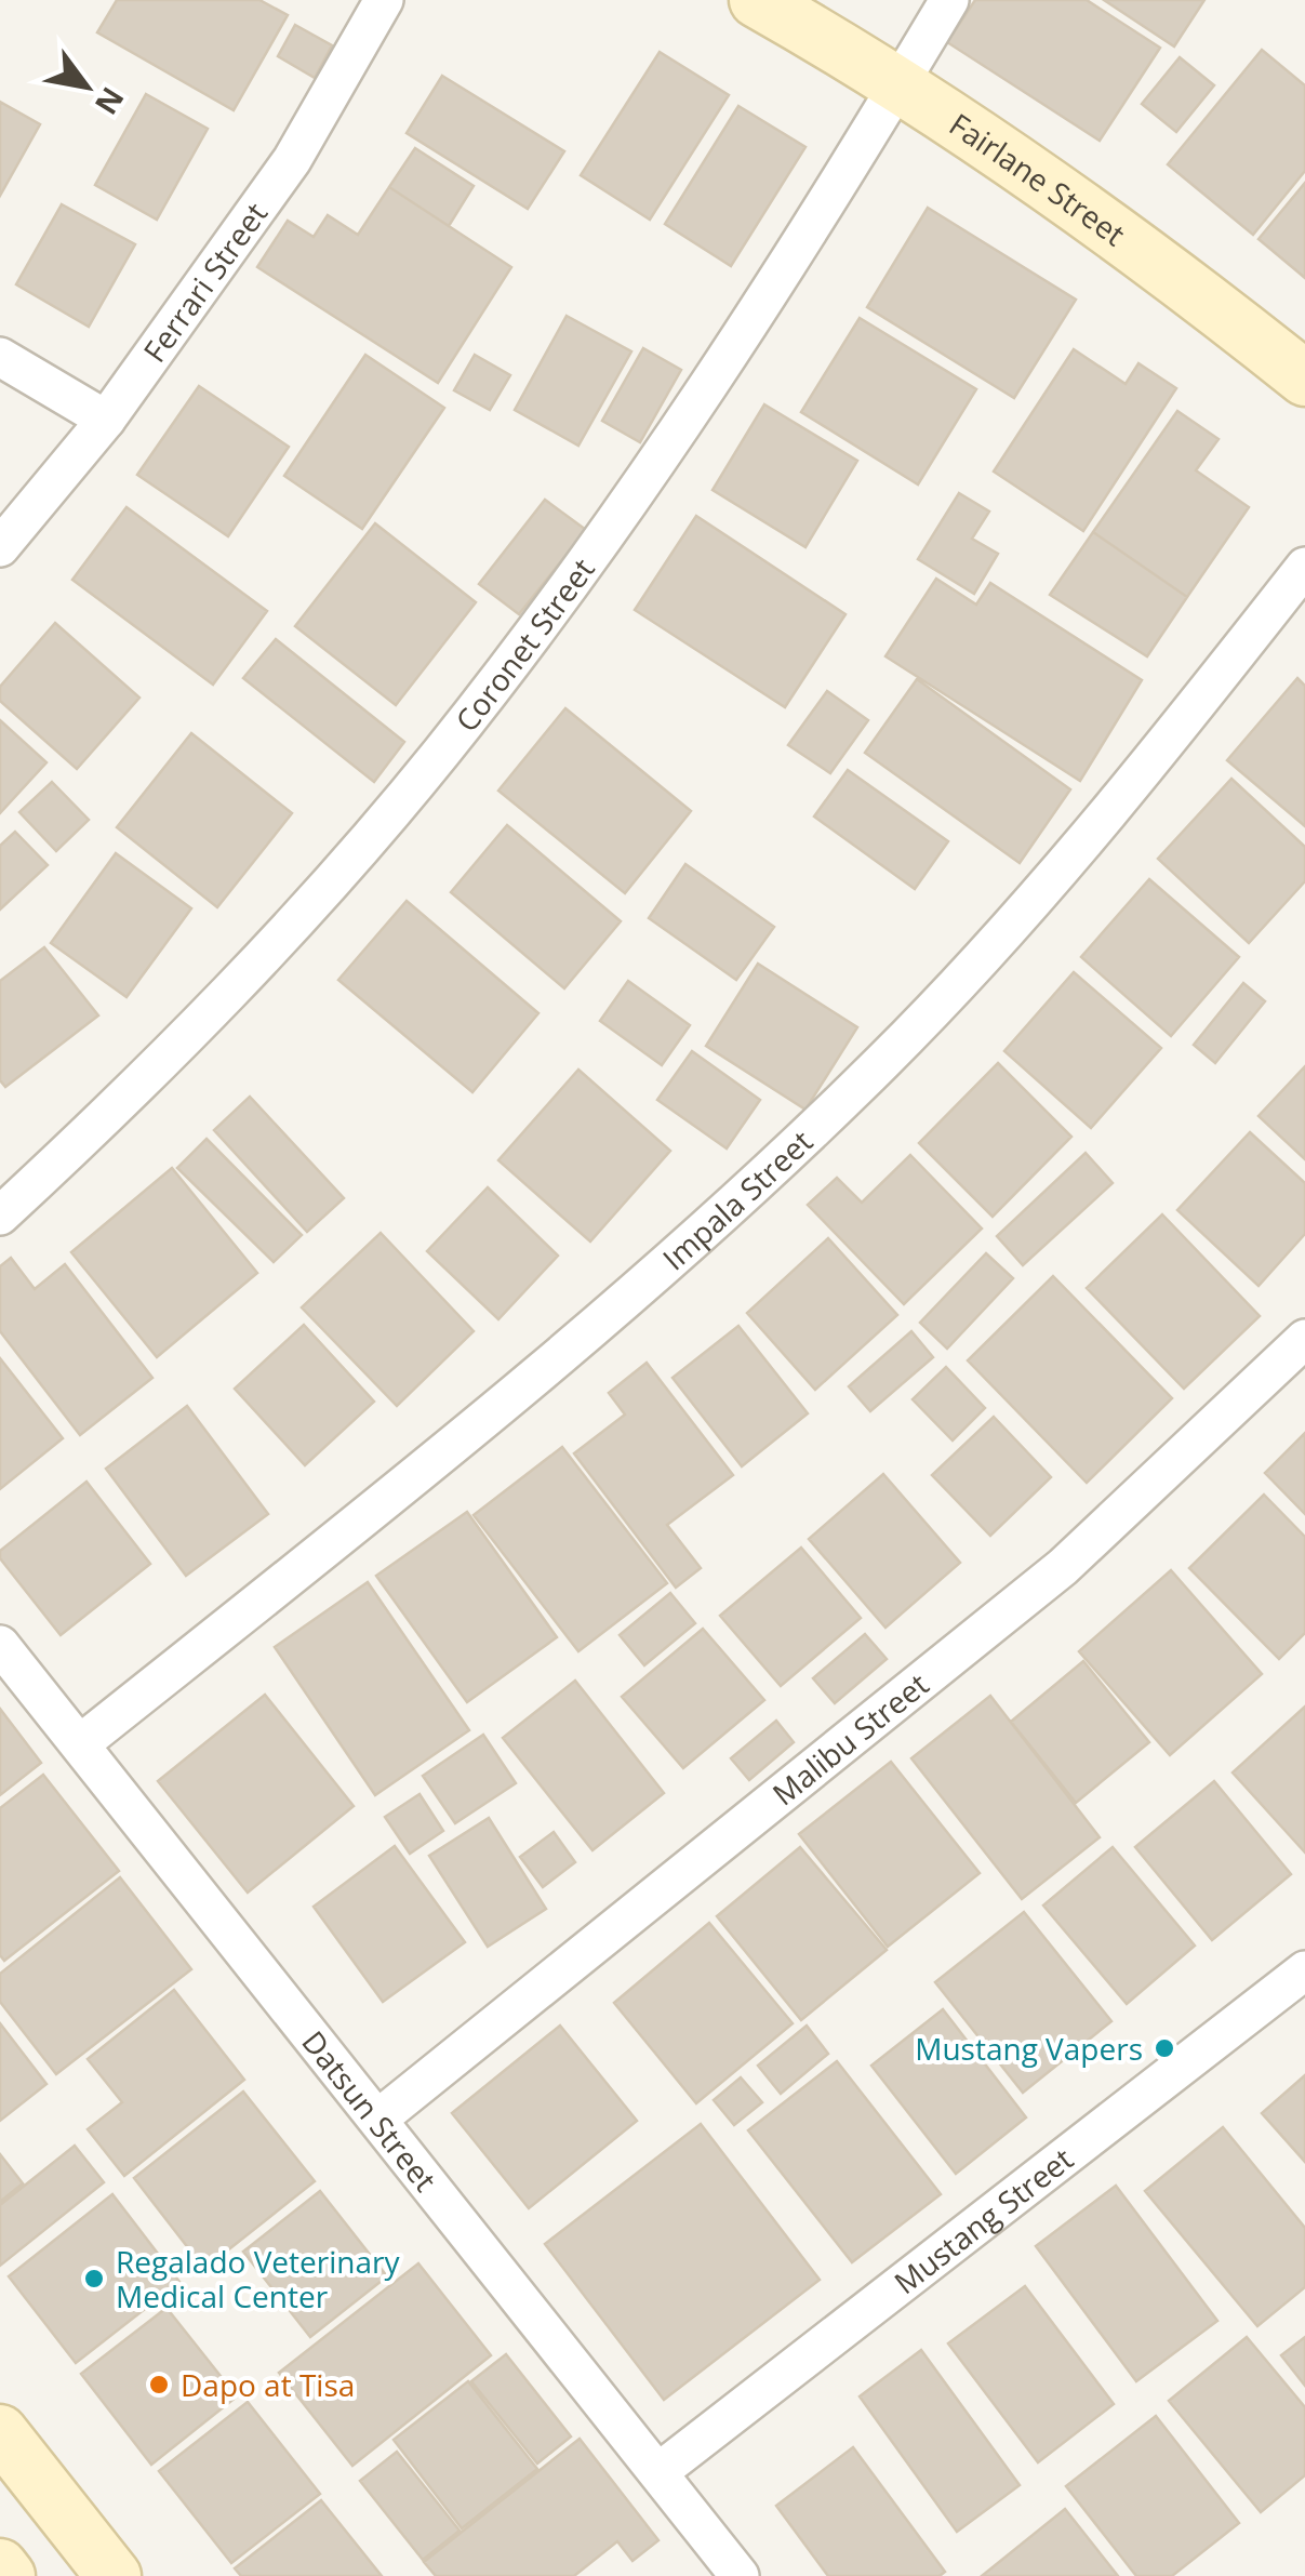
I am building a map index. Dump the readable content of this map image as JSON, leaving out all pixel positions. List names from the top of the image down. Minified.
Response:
{"streets":{"street":["Fairlane Street","Ferrari Street","Coronet Street","Impala Street","Malibu Street","Datsun Street","Mustang Street"]},"crossings":[["Fairlane Street","Coronet Street"],["Impala Street","Datsun Street"],["Malibu Street","Datsun Street"],["Datsun Street","Mustang Street"]],"places":["Mustang Vapers","Regalado Veterinary Medical Center","Dapo at Tisa"],"north":"bottom right"}
